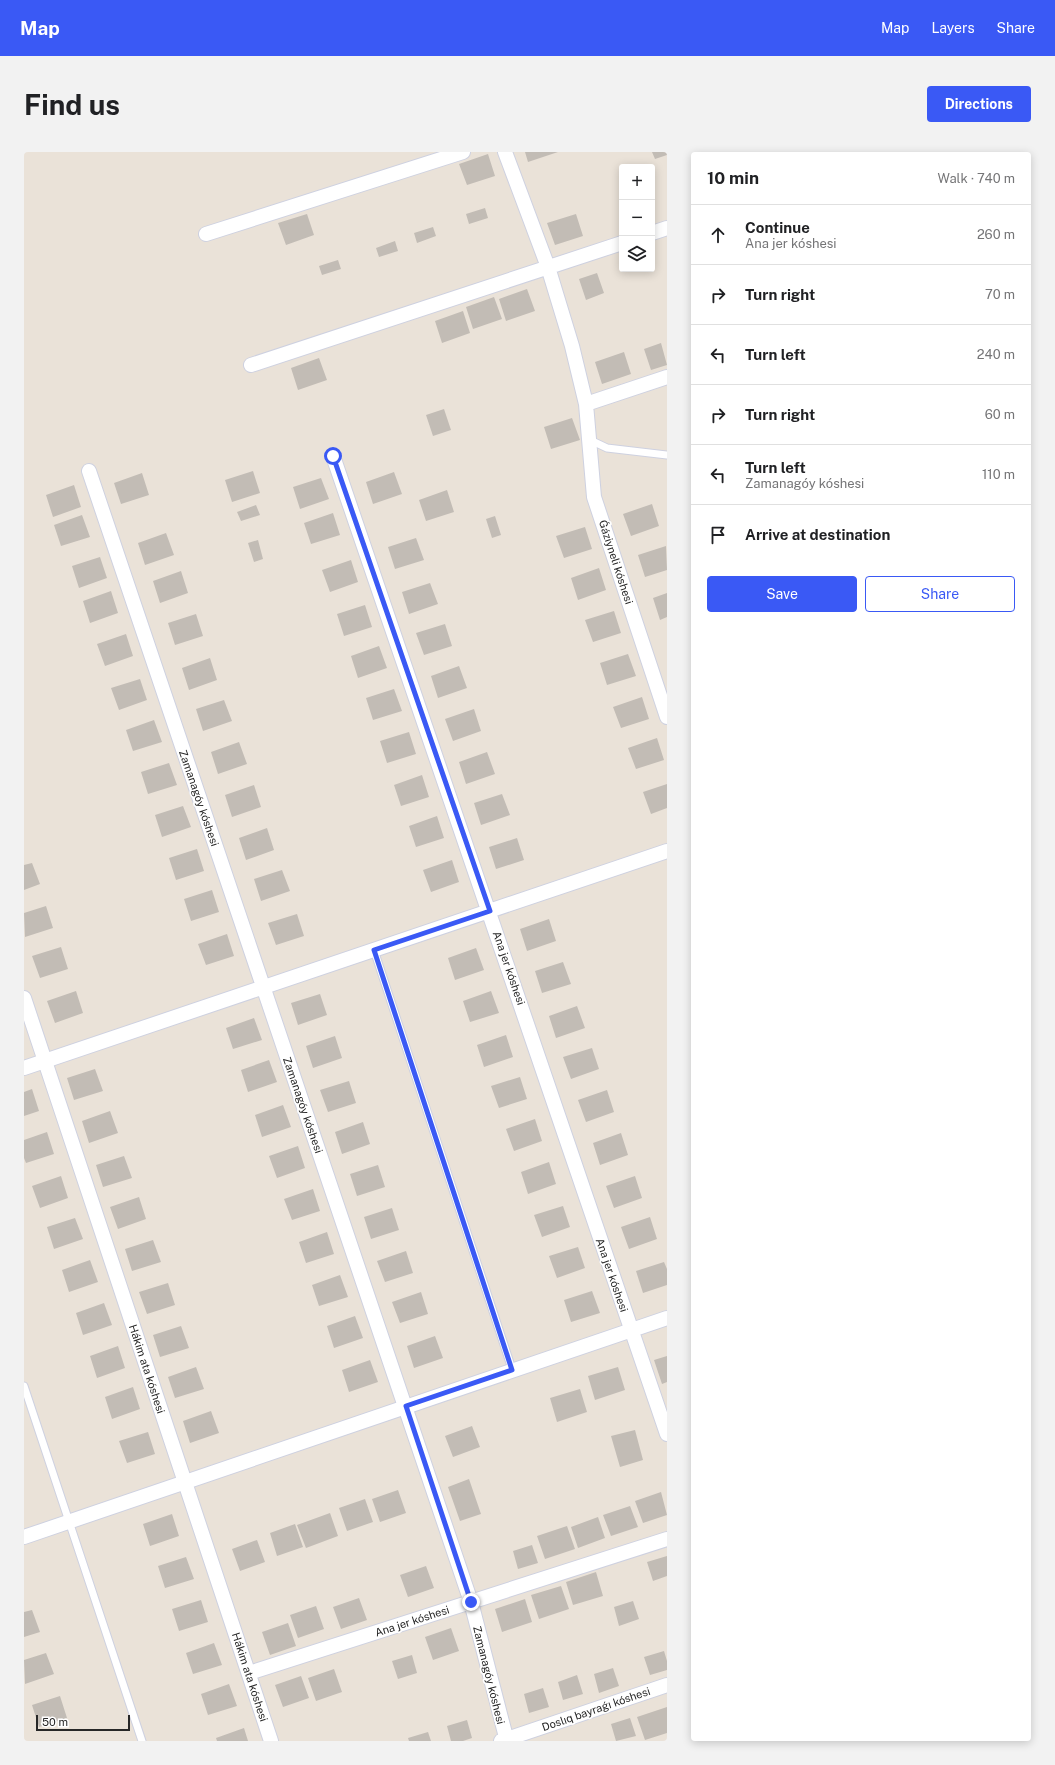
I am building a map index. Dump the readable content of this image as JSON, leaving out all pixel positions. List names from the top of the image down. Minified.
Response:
{"streets":{"street":["Ǵáziyneli kóshesi","Zamanagóy kóshesi","Ana jer kóshesi","Hákim ata kóshesi","Doslıq bayraǵı kóshesi"]},"crossings":[["Zamanagóy kóshesi","Ana jer kóshesi"],["Zamanagóy kóshesi","Doslıq bayraǵı kóshesi"],["Ana jer kóshesi","Hákim ata kóshesi"]],"scale_bar":"50 m","page":{"header":"Map","nav":["Map","Layers","Share"],"buttons":["Directions",["Save","Share"]],"title":"Find us","heading":["10 min","Walk · 740 m"],"map_buttons":["+","−"],"list":[["Continue","Ana jer kóshesi","260 m"],["Turn right","70 m"],["Turn left","240 m"],["Turn right","60 m"],["Turn left","Zamanagóy kóshesi","110 m"],"Arrive at destination"],"scale":"50 m"}}
